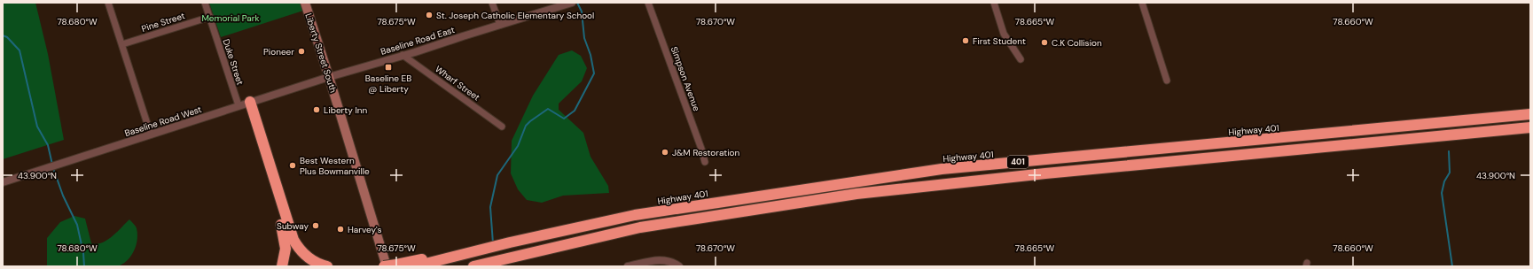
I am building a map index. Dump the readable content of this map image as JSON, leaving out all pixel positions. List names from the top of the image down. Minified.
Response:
{"streets":{"highway":["Highway 401","401"],"main road":["Liberty Street South"],"street":["Pine Street","Baseline Road East","Duke Street","Simpson Avenue","Wharf Street","Baseline Road West"]},"crossings":[["Pine Street","Duke Street"],["Baseline Road East","Liberty Street South"],["Baseline Road East","Wharf Street"],["Baseline Road East","Baseline Road West"],["Liberty Street South","Baseline Road West"],["Duke Street","Baseline Road West"]],"parks":["Memorial Park"],"places":{"other":["St. Joseph Catholic Elementary School","First Student","C.K Collision","Pioneer","Liberty Inn","J&M Restoration","Best Western Plus Bowmanville","Subway","Harvey's"],"transit":["Baseline EB @ Liberty"]},"coordinates":["78.680°W","78.675°W","78.670°W","78.665°W","78.660°W","43.900°N"]}
